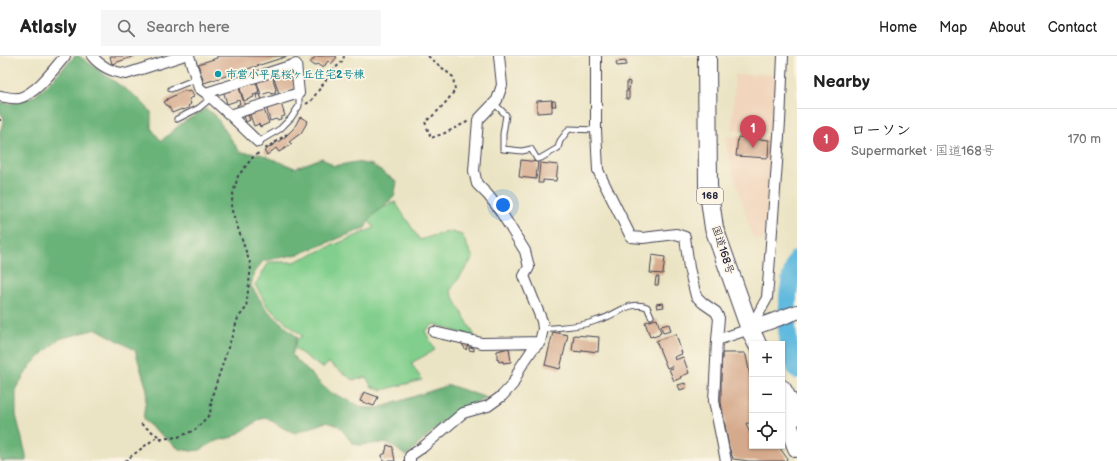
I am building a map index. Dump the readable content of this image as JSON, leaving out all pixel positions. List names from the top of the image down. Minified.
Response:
{"streets":{"highway":["168","国道168号"]},"places":["市営小平尾桜ヶ丘住宅2号棟"],"page":{"header":"Atlasly","search":"Search here","nav":["Home","Map","About","Contact"],"heading":"Nearby","list":[{"mark":"1","name":"ローソン","note":"Supermarket · 国道168号","value":"170 m"}],"pins":"1","map_buttons":["+","−"]}}
